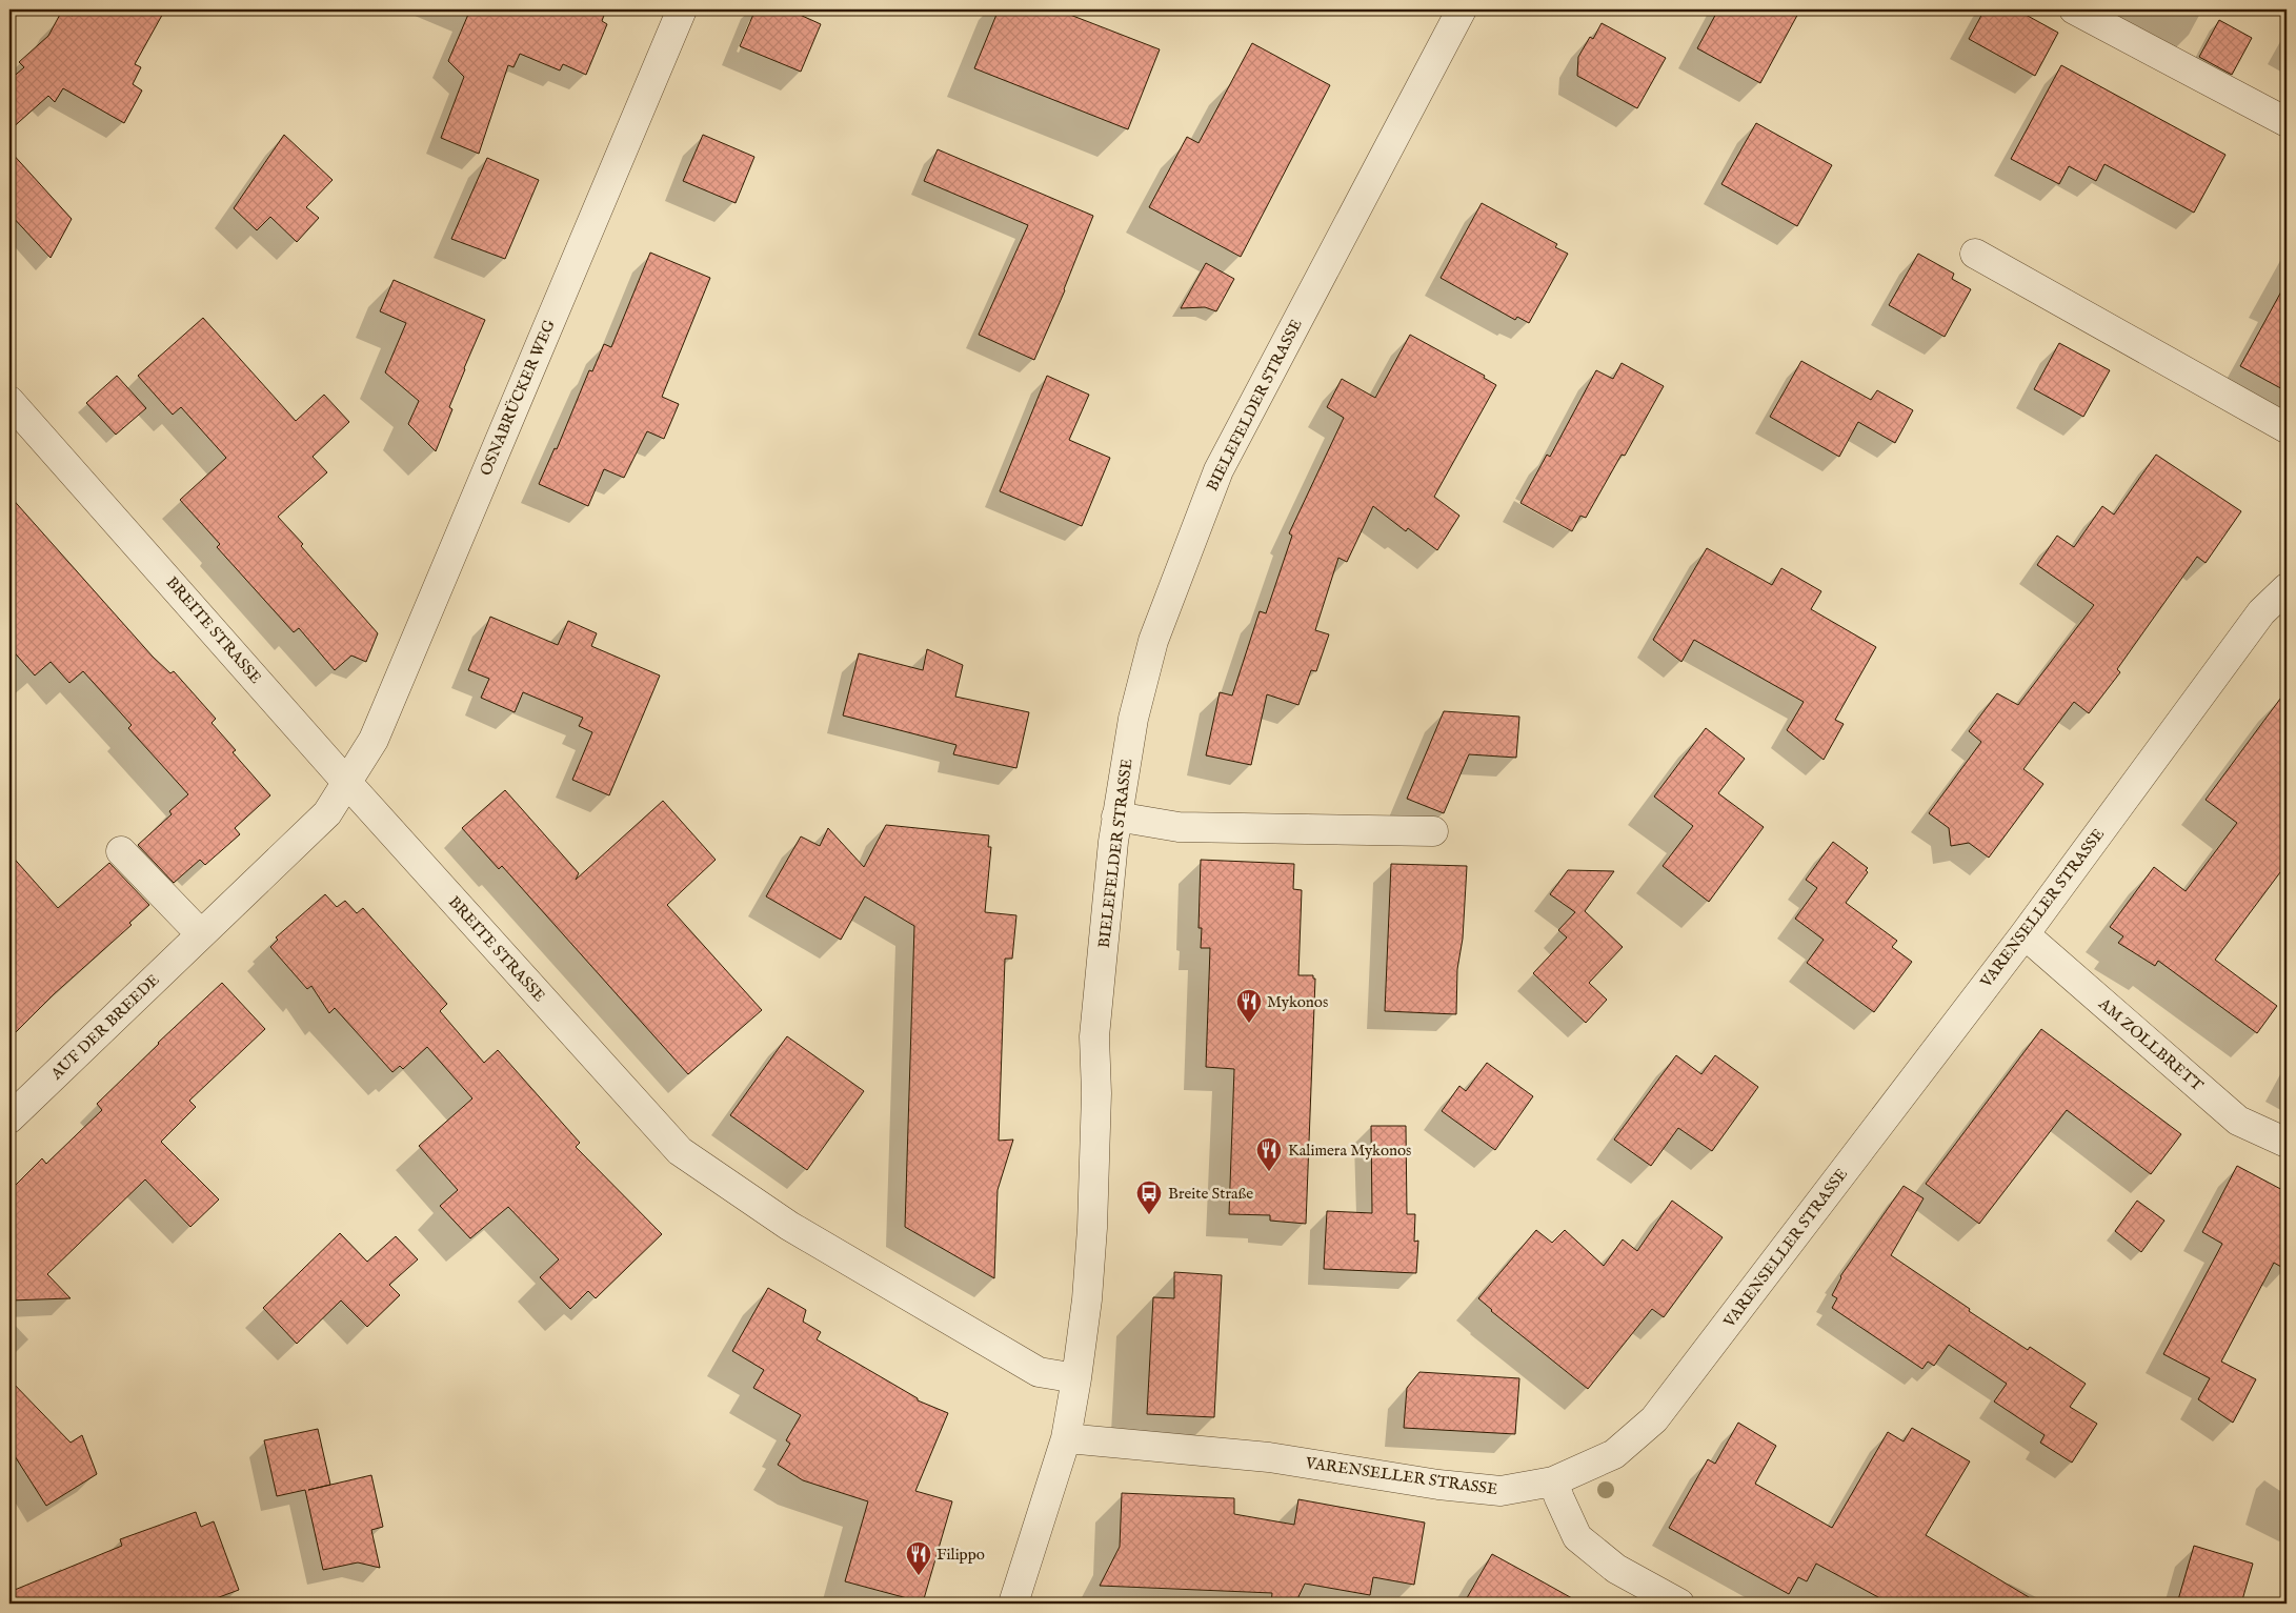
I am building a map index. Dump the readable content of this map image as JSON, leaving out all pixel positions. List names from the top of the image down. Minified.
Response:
{"streets":{"street":["OSNABRÜCKER WEG","BIELEFELDER STRASSE","BREITE STRASSE","VARENSELLER STRASSE","AUF DER BREEDE","AM ZOLLBRETT"]},"crossings":[["OSNABRÜCKER WEG","BREITE STRASSE"],["OSNABRÜCKER WEG","AUF DER BREEDE"],["BIELEFELDER STRASSE","BREITE STRASSE"],["BIELEFELDER STRASSE","VARENSELLER STRASSE"],["BREITE STRASSE","AUF DER BREEDE"],["VARENSELLER STRASSE","AM ZOLLBRETT"]],"places":{"restaurant":["Mykonos","Kalimera Mykonos","Filippo"],"bus stop":["Breite Straße"]}}
